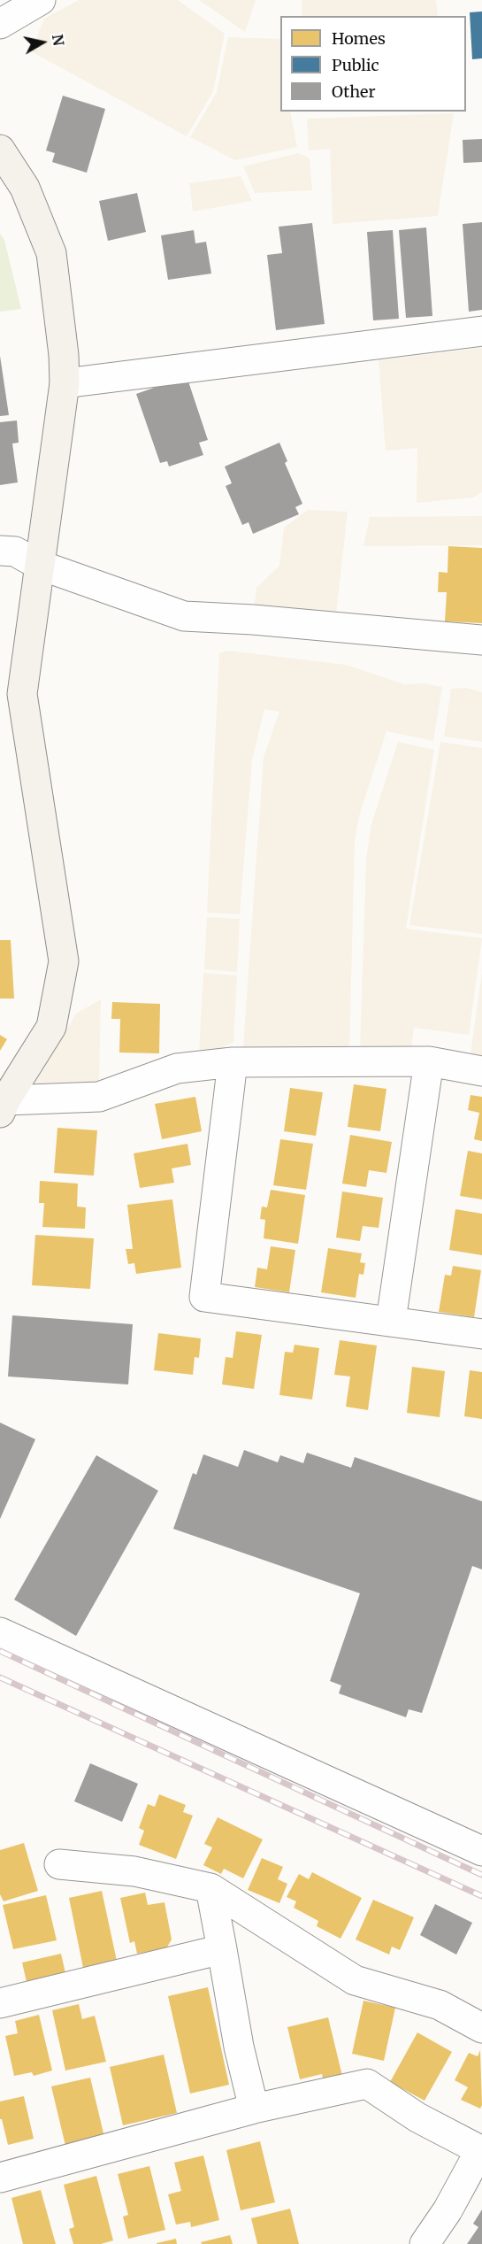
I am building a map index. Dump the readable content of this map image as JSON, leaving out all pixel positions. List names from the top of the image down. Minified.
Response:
{"legend":["Homes","Public","Other"],"north":"right"}
